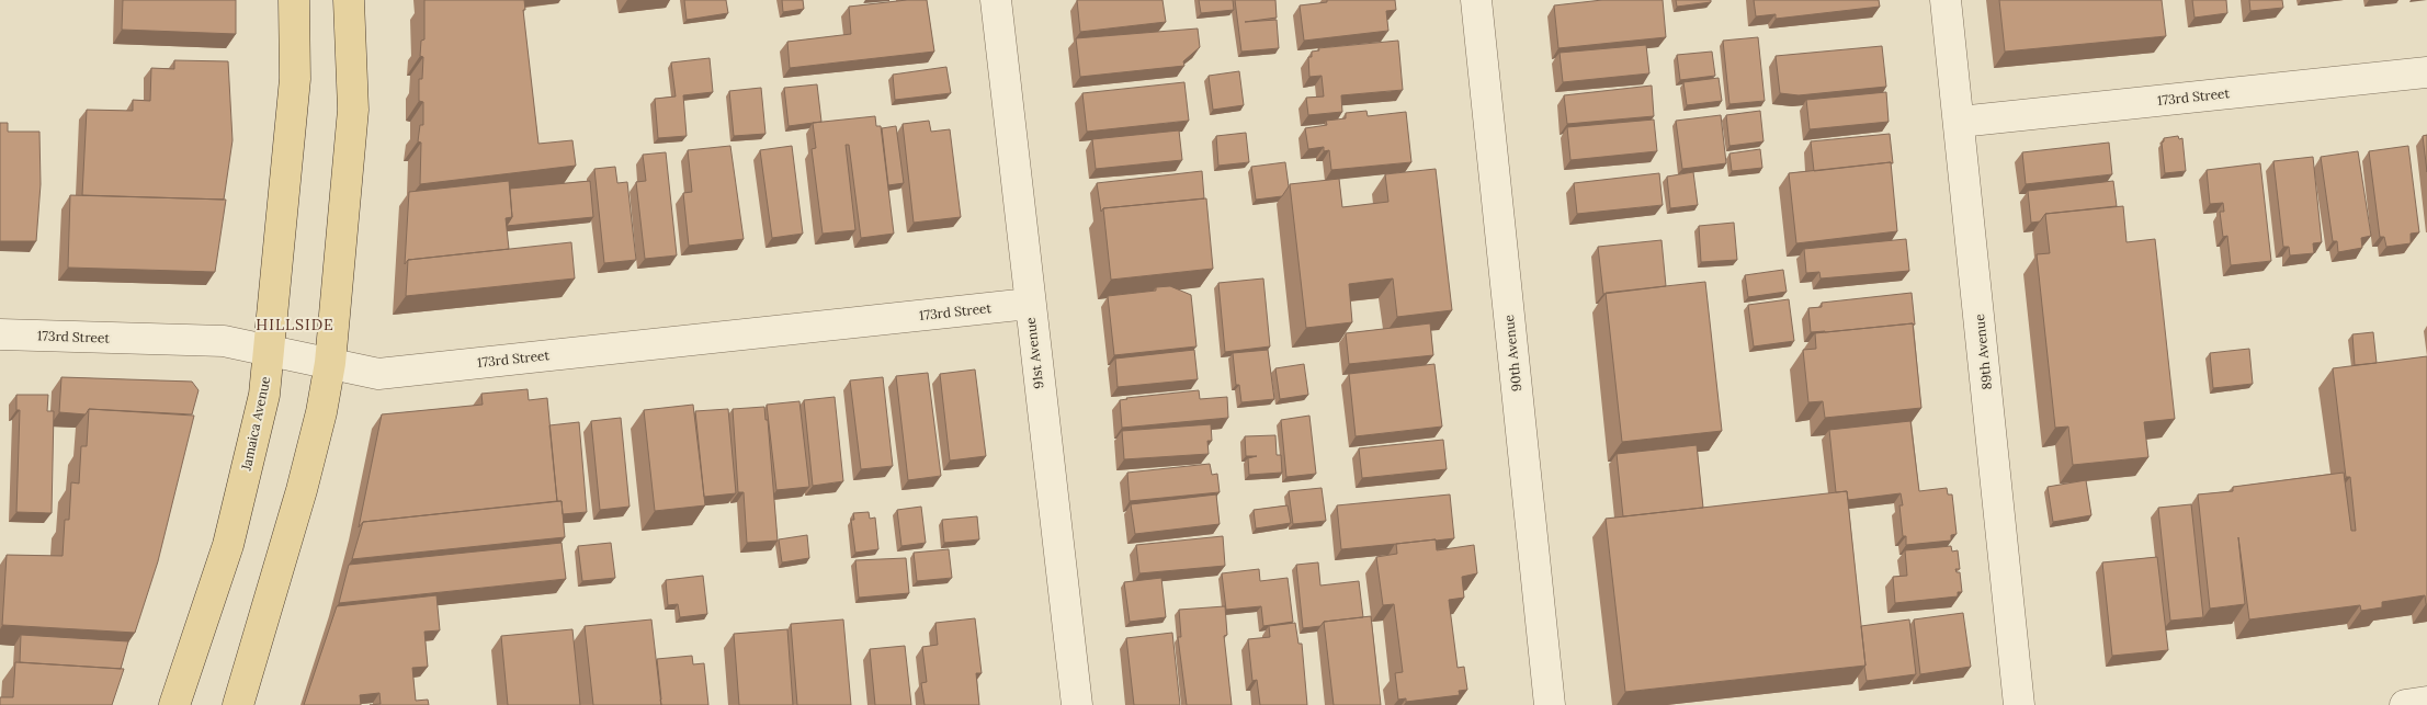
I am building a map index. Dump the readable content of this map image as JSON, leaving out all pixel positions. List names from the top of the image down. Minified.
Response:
{"streets":{"main road":["Jamaica Avenue"],"street":["173rd Street","89th Avenue","91st Avenue","90th Avenue"]},"crossings":[["173rd Street","89th Avenue"],["173rd Street","91st Avenue"],["173rd Street","Jamaica Avenue"]],"districts":["HILLSIDE"]}
